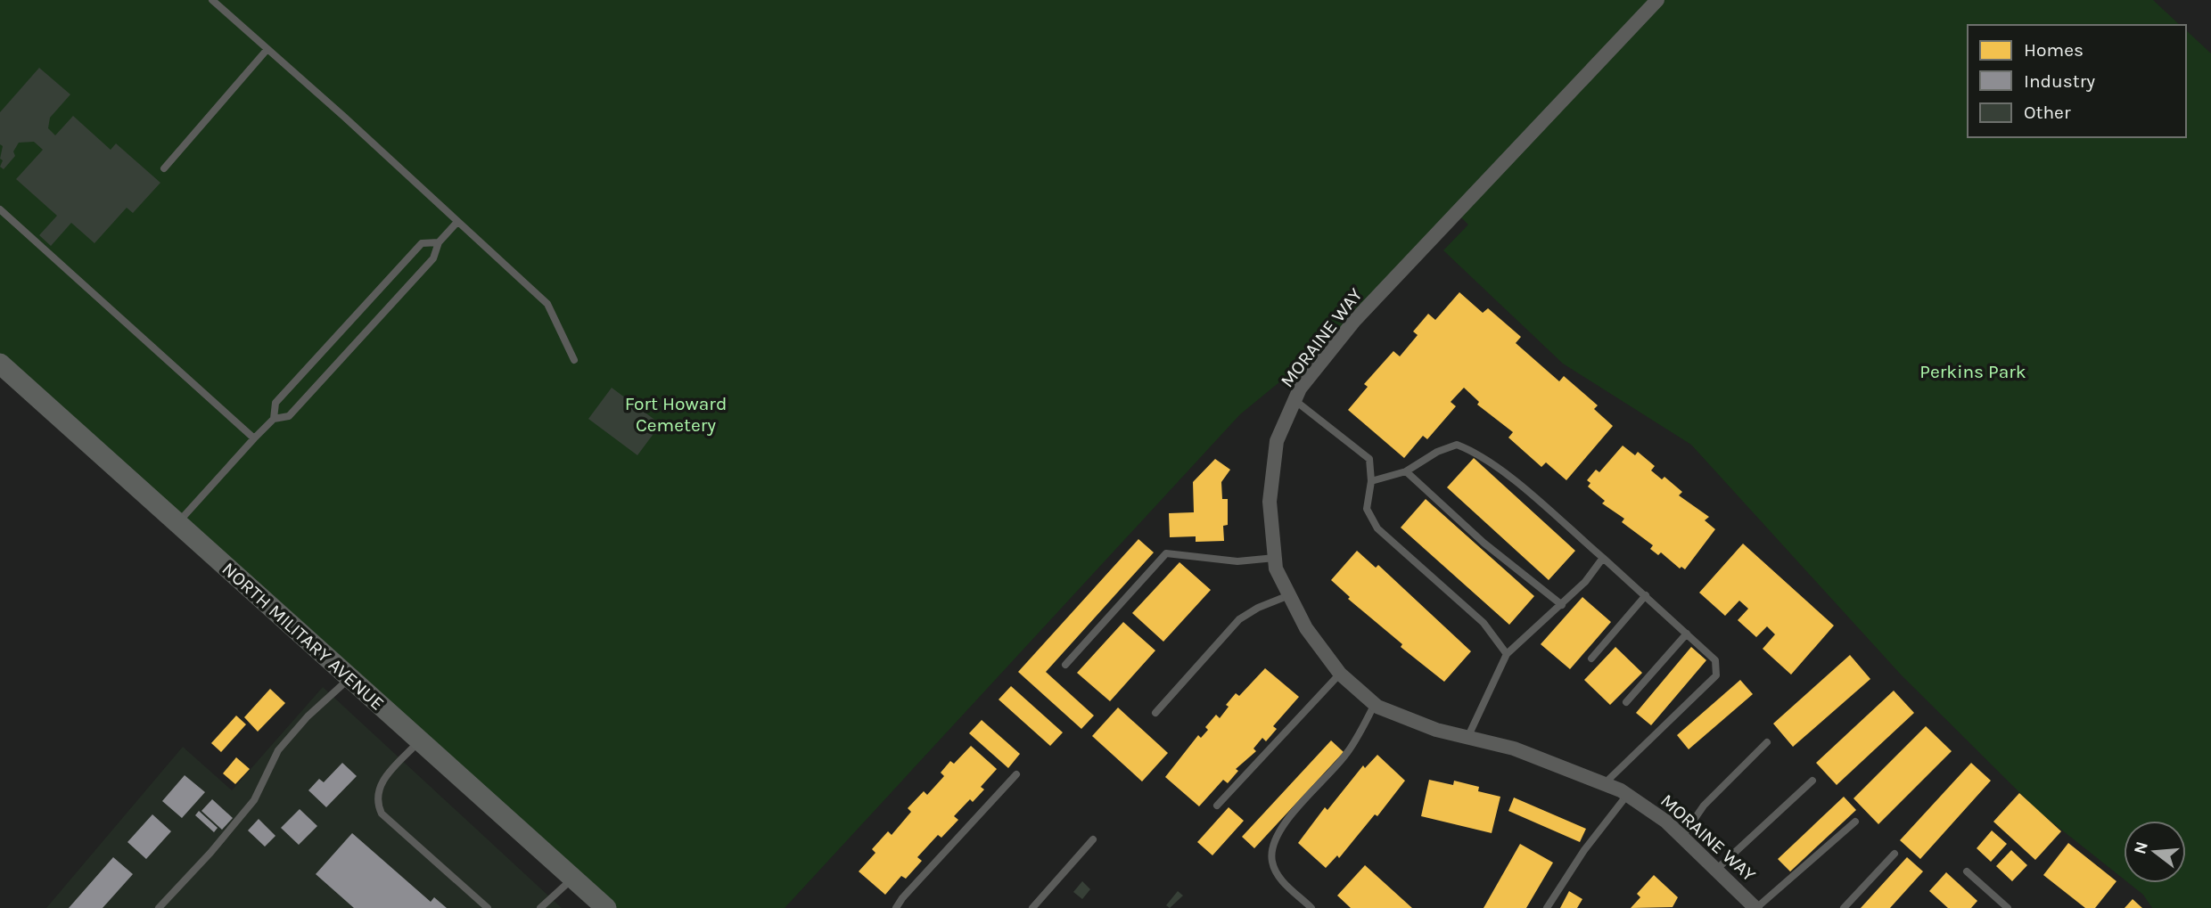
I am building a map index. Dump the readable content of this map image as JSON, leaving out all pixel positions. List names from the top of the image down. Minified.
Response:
{"streets":{"main road":["NORTH MILITARY AVENUE"],"street":["MORAINE WAY"]},"parks":["Perkins Park","Fort Howard Cemetery"],"legend":["Homes","Industry","Other"],"north":"left"}
